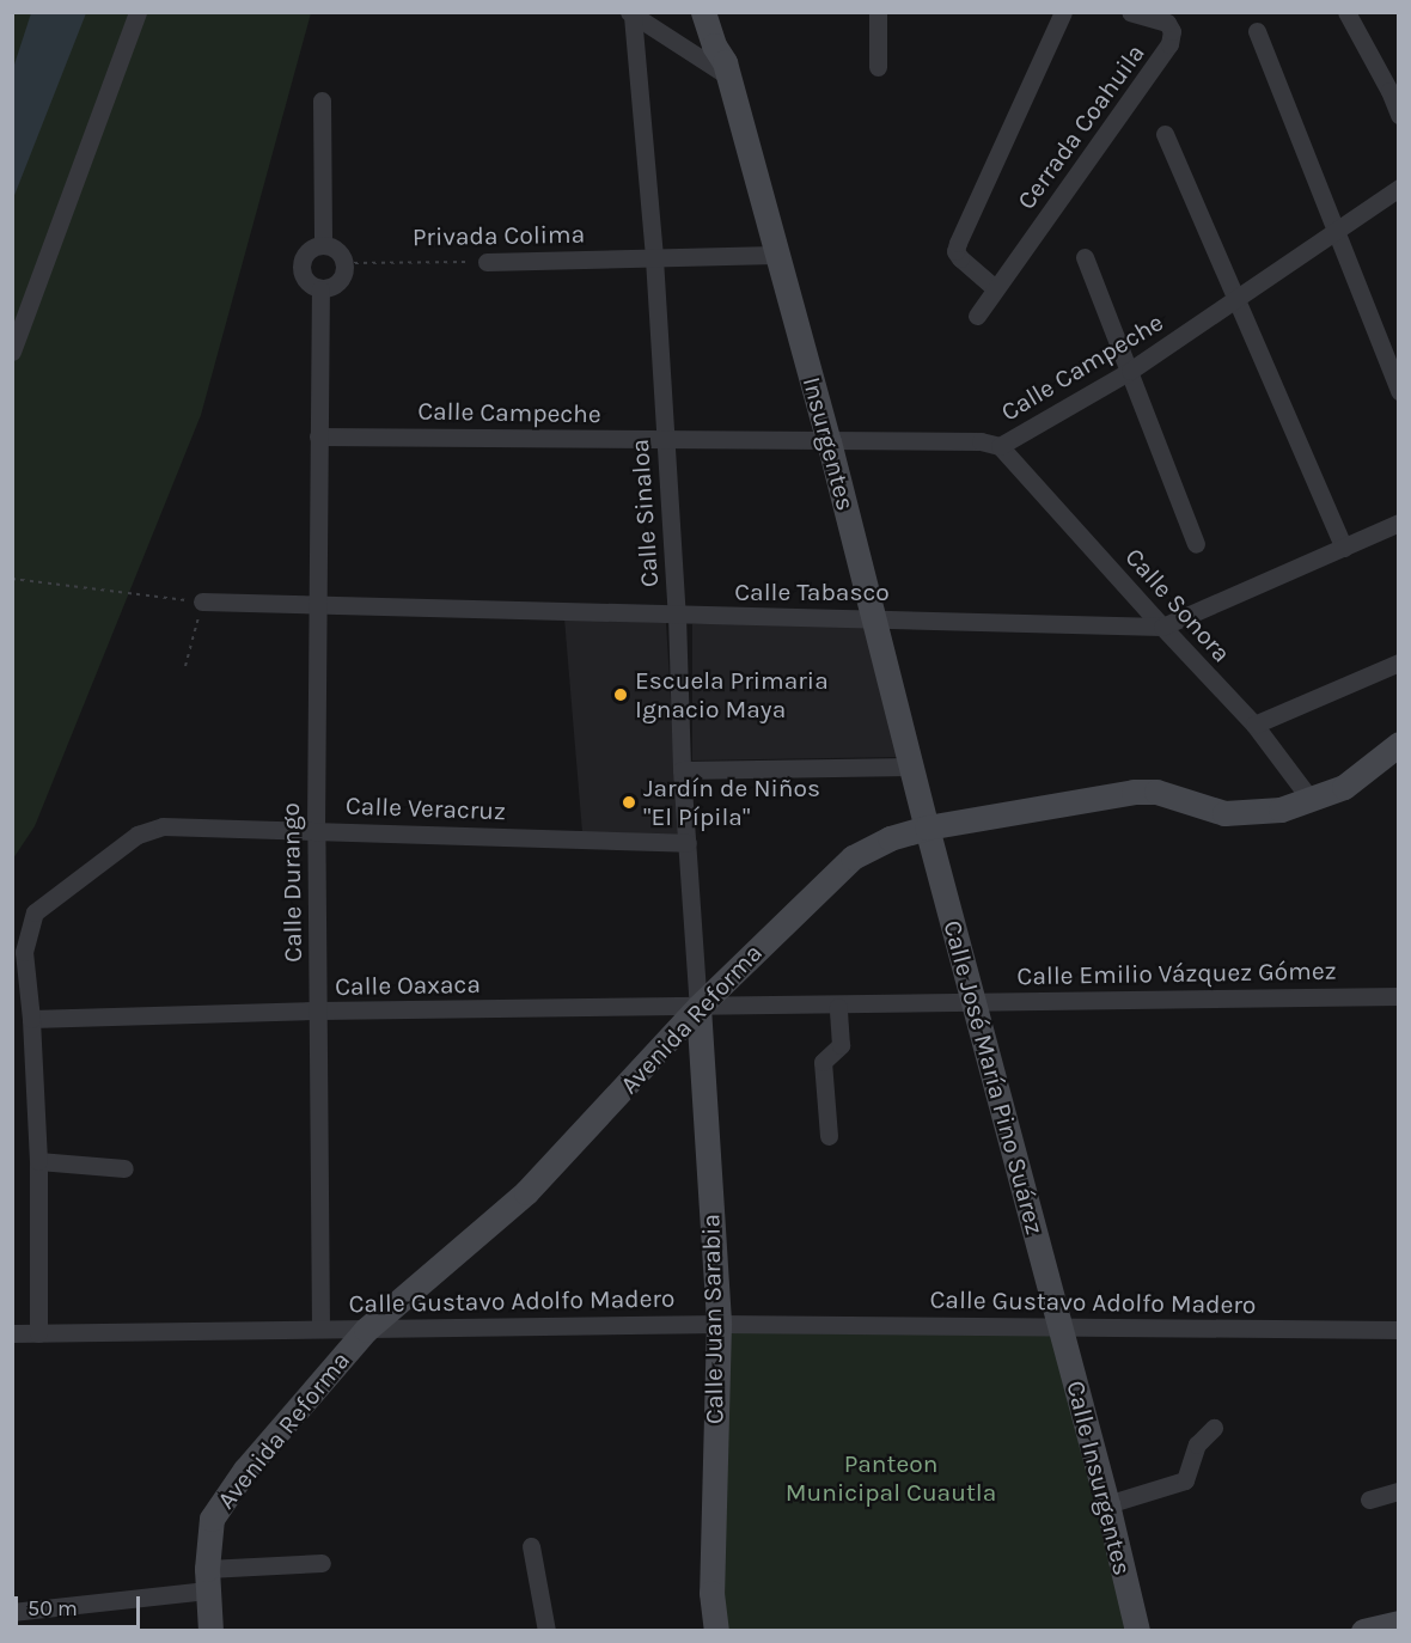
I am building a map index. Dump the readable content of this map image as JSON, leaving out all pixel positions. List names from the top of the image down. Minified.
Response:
{"streets":{"street":["Cerrada Coahuila","Privada Colima","Calle Campeche","Insurgentes","Calle Sinaloa","Calle Tabasco","Calle Sonora","Calle Veracruz","Calle Durango","Calle Emilio Vázquez Gómez","Calle Oaxaca","Avenida Reforma","Calle José María Pino Suárez","Calle Gustavo Adolfo Madero","Calle Juan Sarabia","Calle Insurgentes"]},"crossings":[["Privada Colima","Insurgentes"],["Privada Colima","Calle Sinaloa"],["Privada Colima","Calle Durango"],["Calle Campeche","Insurgentes"],["Calle Campeche","Calle Sinaloa"],["Calle Campeche","Calle Sonora"],["Calle Campeche","Calle Durango"],["Insurgentes","Calle Tabasco"],["Insurgentes","Avenida Reforma"],["Insurgentes","Calle José María Pino Suárez"],["Calle Sinaloa","Calle Tabasco"],["Calle Sinaloa","Calle Veracruz"],["Calle Sinaloa","Calle Emilio Vázquez Gómez"],["Calle Sinaloa","Calle Oaxaca"],["Calle Sinaloa","Avenida Reforma"],["Calle Sinaloa","Calle Juan Sarabia"],["Calle Tabasco","Calle Sonora"],["Calle Tabasco","Calle Durango"],["Calle Sonora","Avenida Reforma"],["Calle Veracruz","Calle Durango"],["Calle Veracruz","Calle Oaxaca"],["Calle Durango","Calle Oaxaca"],["Calle Durango","Calle Gustavo Adolfo Madero"],["Calle Emilio Vázquez Gómez","Calle Oaxaca"],["Calle Emilio Vázquez Gómez","Avenida Reforma"],["Calle Emilio Vázquez Gómez","Calle José María Pino Suárez"],["Calle Emilio Vázquez Gómez","Calle Juan Sarabia"],["Calle Oaxaca","Avenida Reforma"],["Calle Oaxaca","Calle Juan Sarabia"],["Avenida Reforma","Calle José María Pino Suárez"],["Avenida Reforma","Calle Gustavo Adolfo Madero"],["Avenida Reforma","Calle Juan Sarabia"],["Calle José María Pino Suárez","Calle Gustavo Adolfo Madero"],["Calle José María Pino Suárez","Calle Insurgentes"],["Calle Gustavo Adolfo Madero","Calle Juan Sarabia"],["Calle Gustavo Adolfo Madero","Calle Insurgentes"]],"parks":["Panteon Municipal Cuautla"],"places":["Escuela Primaria Ignacio Maya","Jardín de Niños \"El Pípila\""],"scale_bar":"50 m"}
